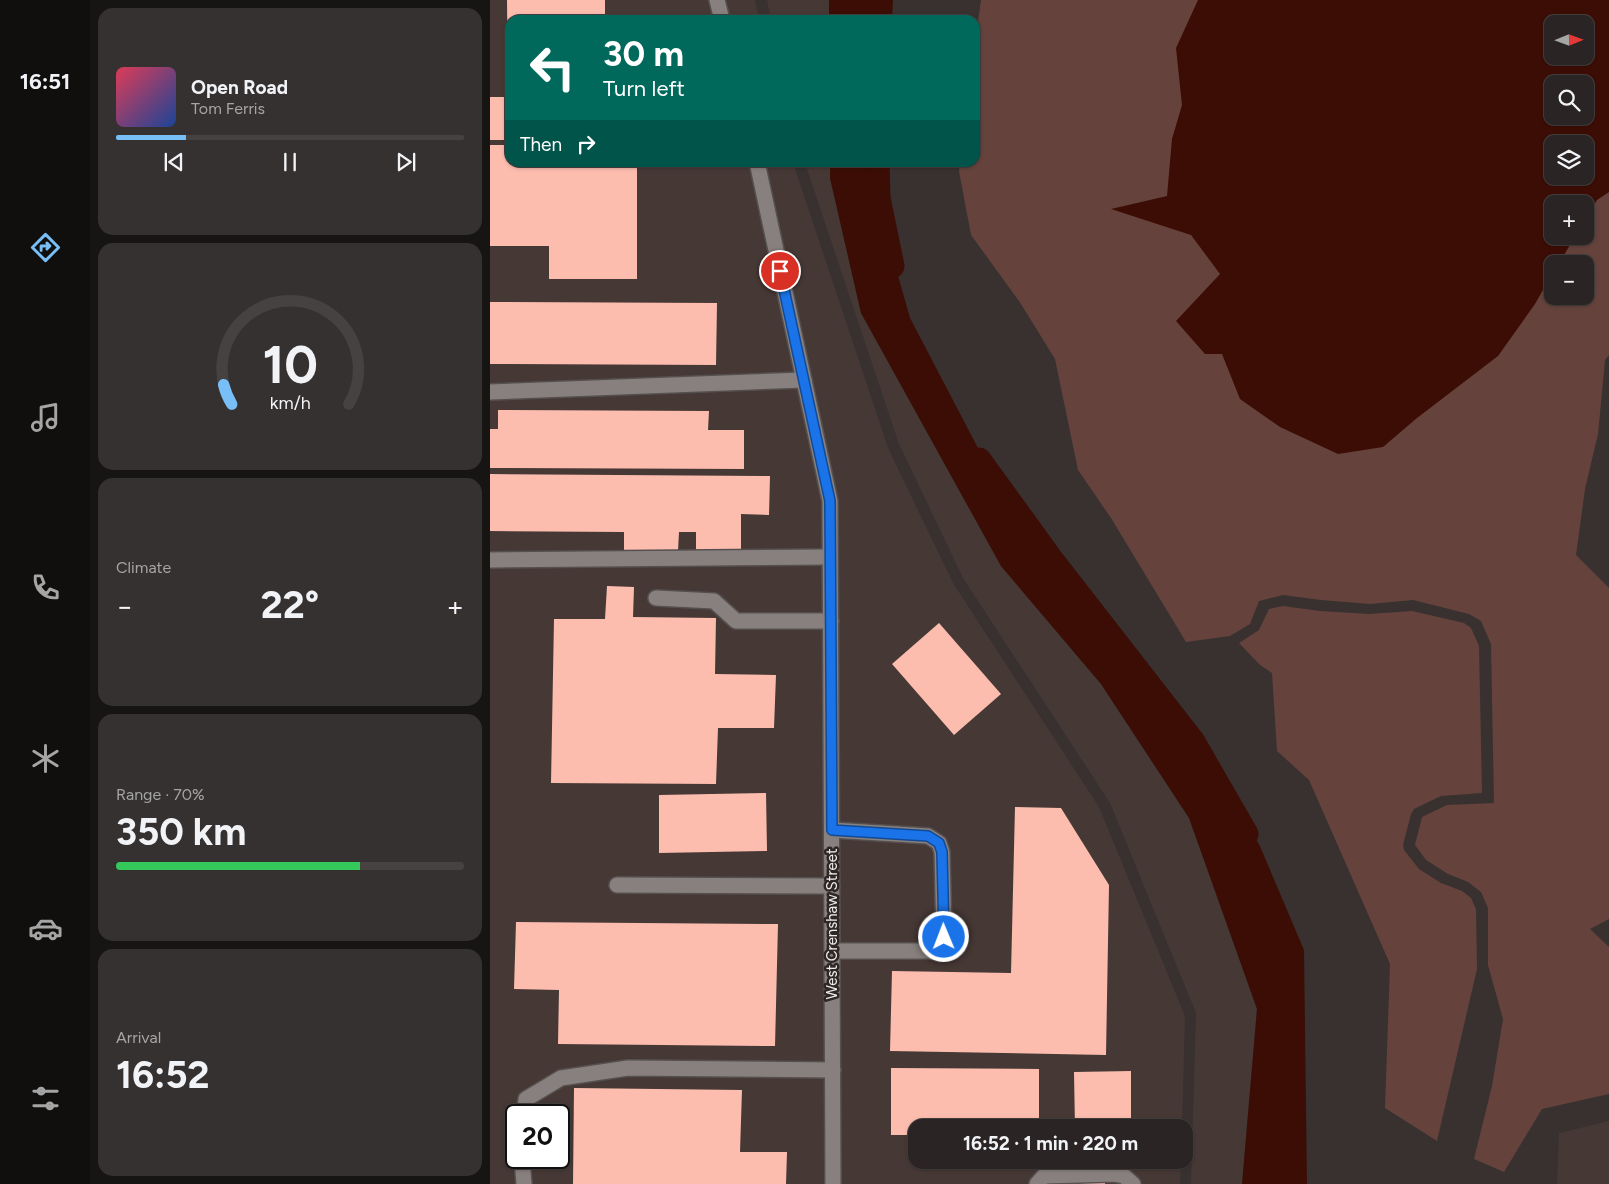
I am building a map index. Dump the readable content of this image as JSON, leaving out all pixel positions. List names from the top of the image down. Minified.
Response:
{"streets":{"street":["West Crenshaw Street"]},"north":"right","page":{"tabs":"16:51","map_buttons":["+","−"],"turn":["30 m","Turn left"],"song":["Open Road","Tom Ferris"],"then":"Then","tile":["Climate",["Range · 70%","350 km"],["Arrival","16:52"]],"heat":["−","22°","+"],"limit":"20","trip":"16:52 · 1 min · 220 m","gauge":["10","km/h"]}}
